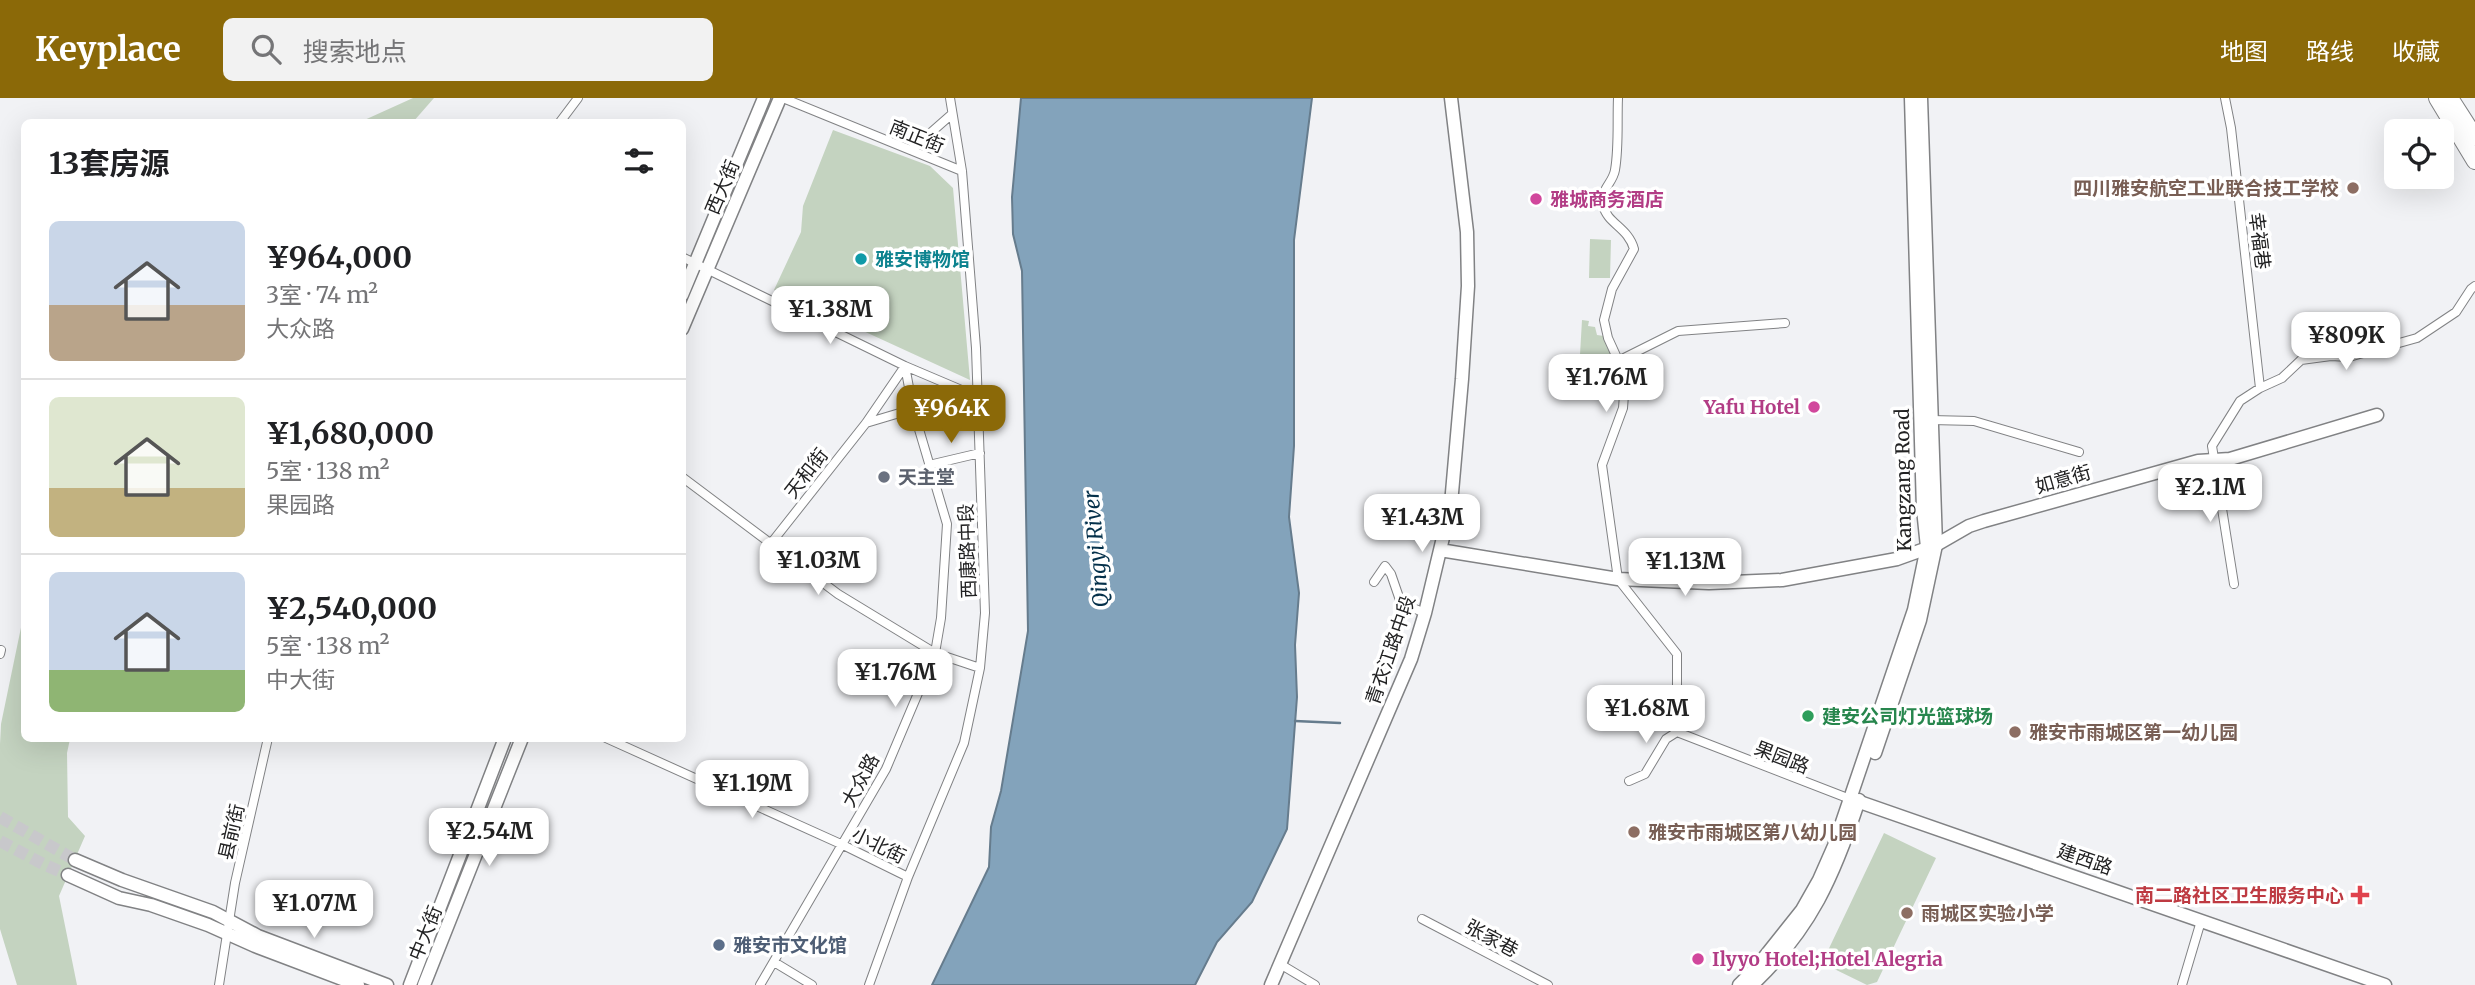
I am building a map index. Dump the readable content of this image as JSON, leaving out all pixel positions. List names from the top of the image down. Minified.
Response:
{"streets":{"main road":["西大街","如意街","Kangzang Road","青衣江路中段","建西路","中大街"],"street":["南正街","幸福巷","天和街","西康路中段","果园路","大众路","县前街","小北街","张家巷"]},"crossings":[["南正街","西大街"],["南正街","西康路中段"],["天和街","大众路"],["如意街","Kangzang Road"],["如意街","青衣江路中段"],["Kangzang Road","果园路"],["Kangzang Road","建西路"],["西康路中段","小北街"],["果园路","建西路"],["大众路","小北街"]],"water":["Qingyi River"],"places":{"other":["四川雅安航空工业联合技工学校","雅城商务酒店","雅安博物馆","Yafu Hotel","天主堂","建安公司灯光篮球场","雅安市雨城区第一幼儿园","雅安市雨城区第八幼儿园","雨城区实验小学","雅安市文化馆","Ilyyo Hotel;Hotel Alegria"],"health":["南二路社区卫生服务中心"]},"page":{"header":"Keyplace","search":"搜索地点","nav":["地图","路线","收藏"],"heading":"13套房源","list":[{"name":"¥964,000","note":"3室 · 74 m² · 大众路"},{"name":"¥1,680,000","note":"5室 · 138 m² · 果园路"},{"name":"¥2,540,000","note":"5室 · 138 m² · 中大街"}],"price":["¥1.38M","¥809K","¥1.76M","¥964K","¥2.1M","¥1.43M","¥1.03M","¥1.13M","¥1.76M","¥1.68M","¥1.19M","¥2.54M","¥1.07M"]}}
